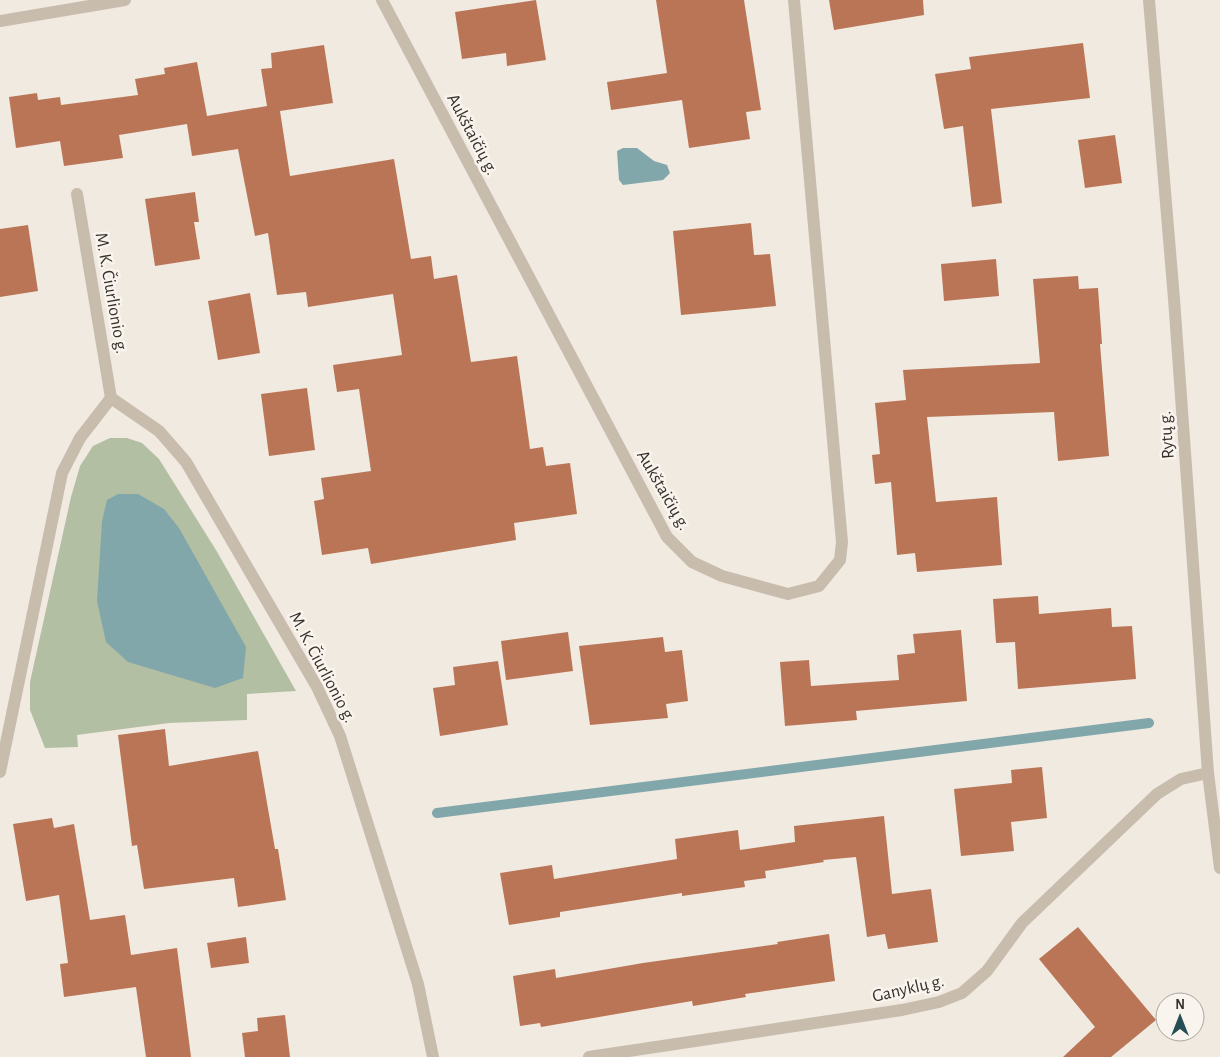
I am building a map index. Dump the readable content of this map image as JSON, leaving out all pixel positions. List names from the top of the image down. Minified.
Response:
{"streets":{"street":["Aukštaičių g.","M. K. Čiurlionio g.","Rytų g.","Ganyklų g."]},"crossings":[["Rytų g.","Ganyklų g."]],"north":"top"}
